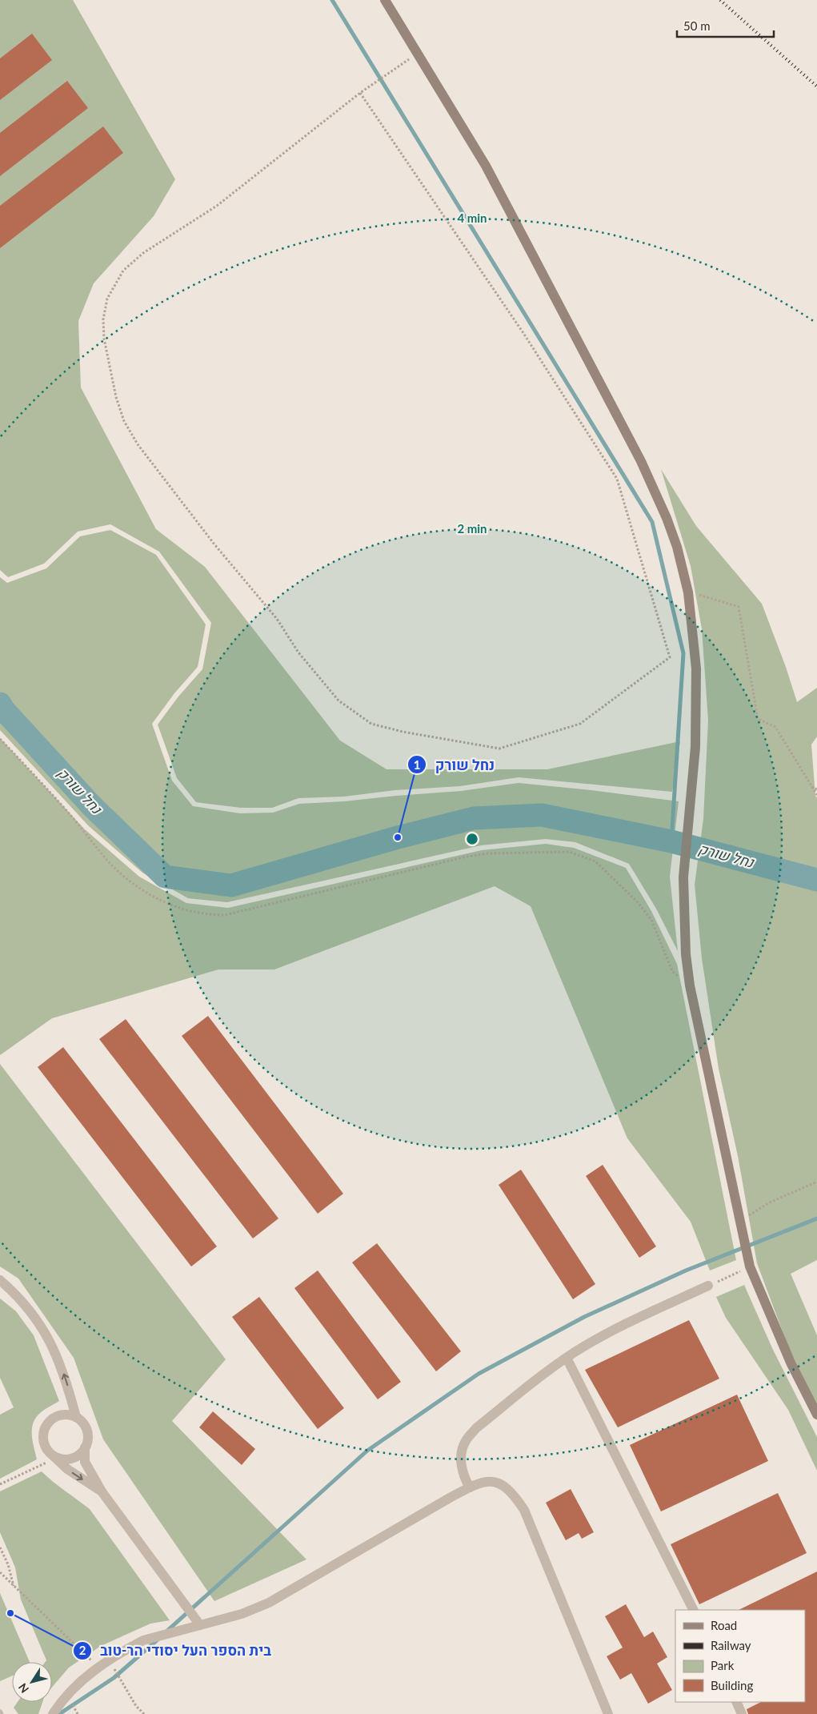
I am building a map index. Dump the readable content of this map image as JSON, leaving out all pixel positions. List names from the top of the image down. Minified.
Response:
{"water":["נחל שורק"],"places":["נחל שורק","בית הספר העל יסודי הר-טוב"],"legend":["Road","Railway","Park","Building"],"scale_bar":"50 m","north":"bottom left","rings":["4 min","2 min"]}
